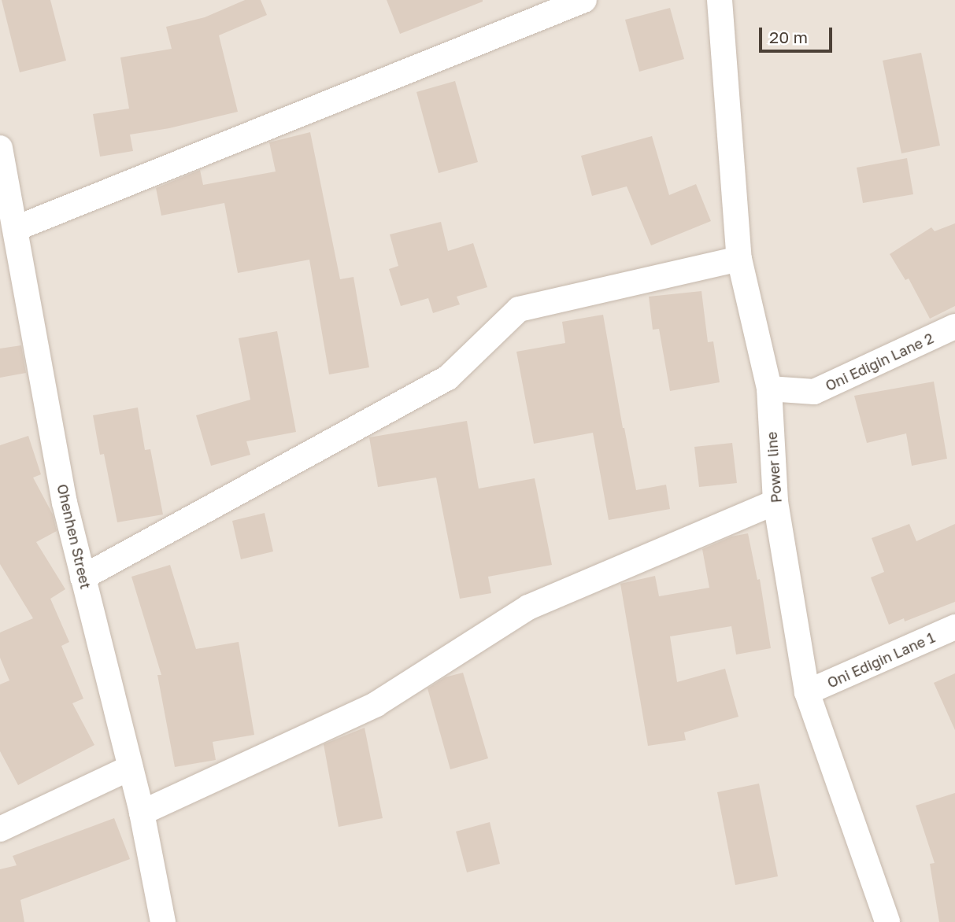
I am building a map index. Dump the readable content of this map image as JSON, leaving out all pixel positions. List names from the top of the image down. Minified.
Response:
{"streets":{"street":["Oni Edigin Lane 2","Power line","Ohenhen Street","Oni Edigin Lane 1"]},"crossings":[["Oni Edigin Lane 2","Power line"],["Power line","Oni Edigin Lane 1"]],"scale_bar":"20 m"}
